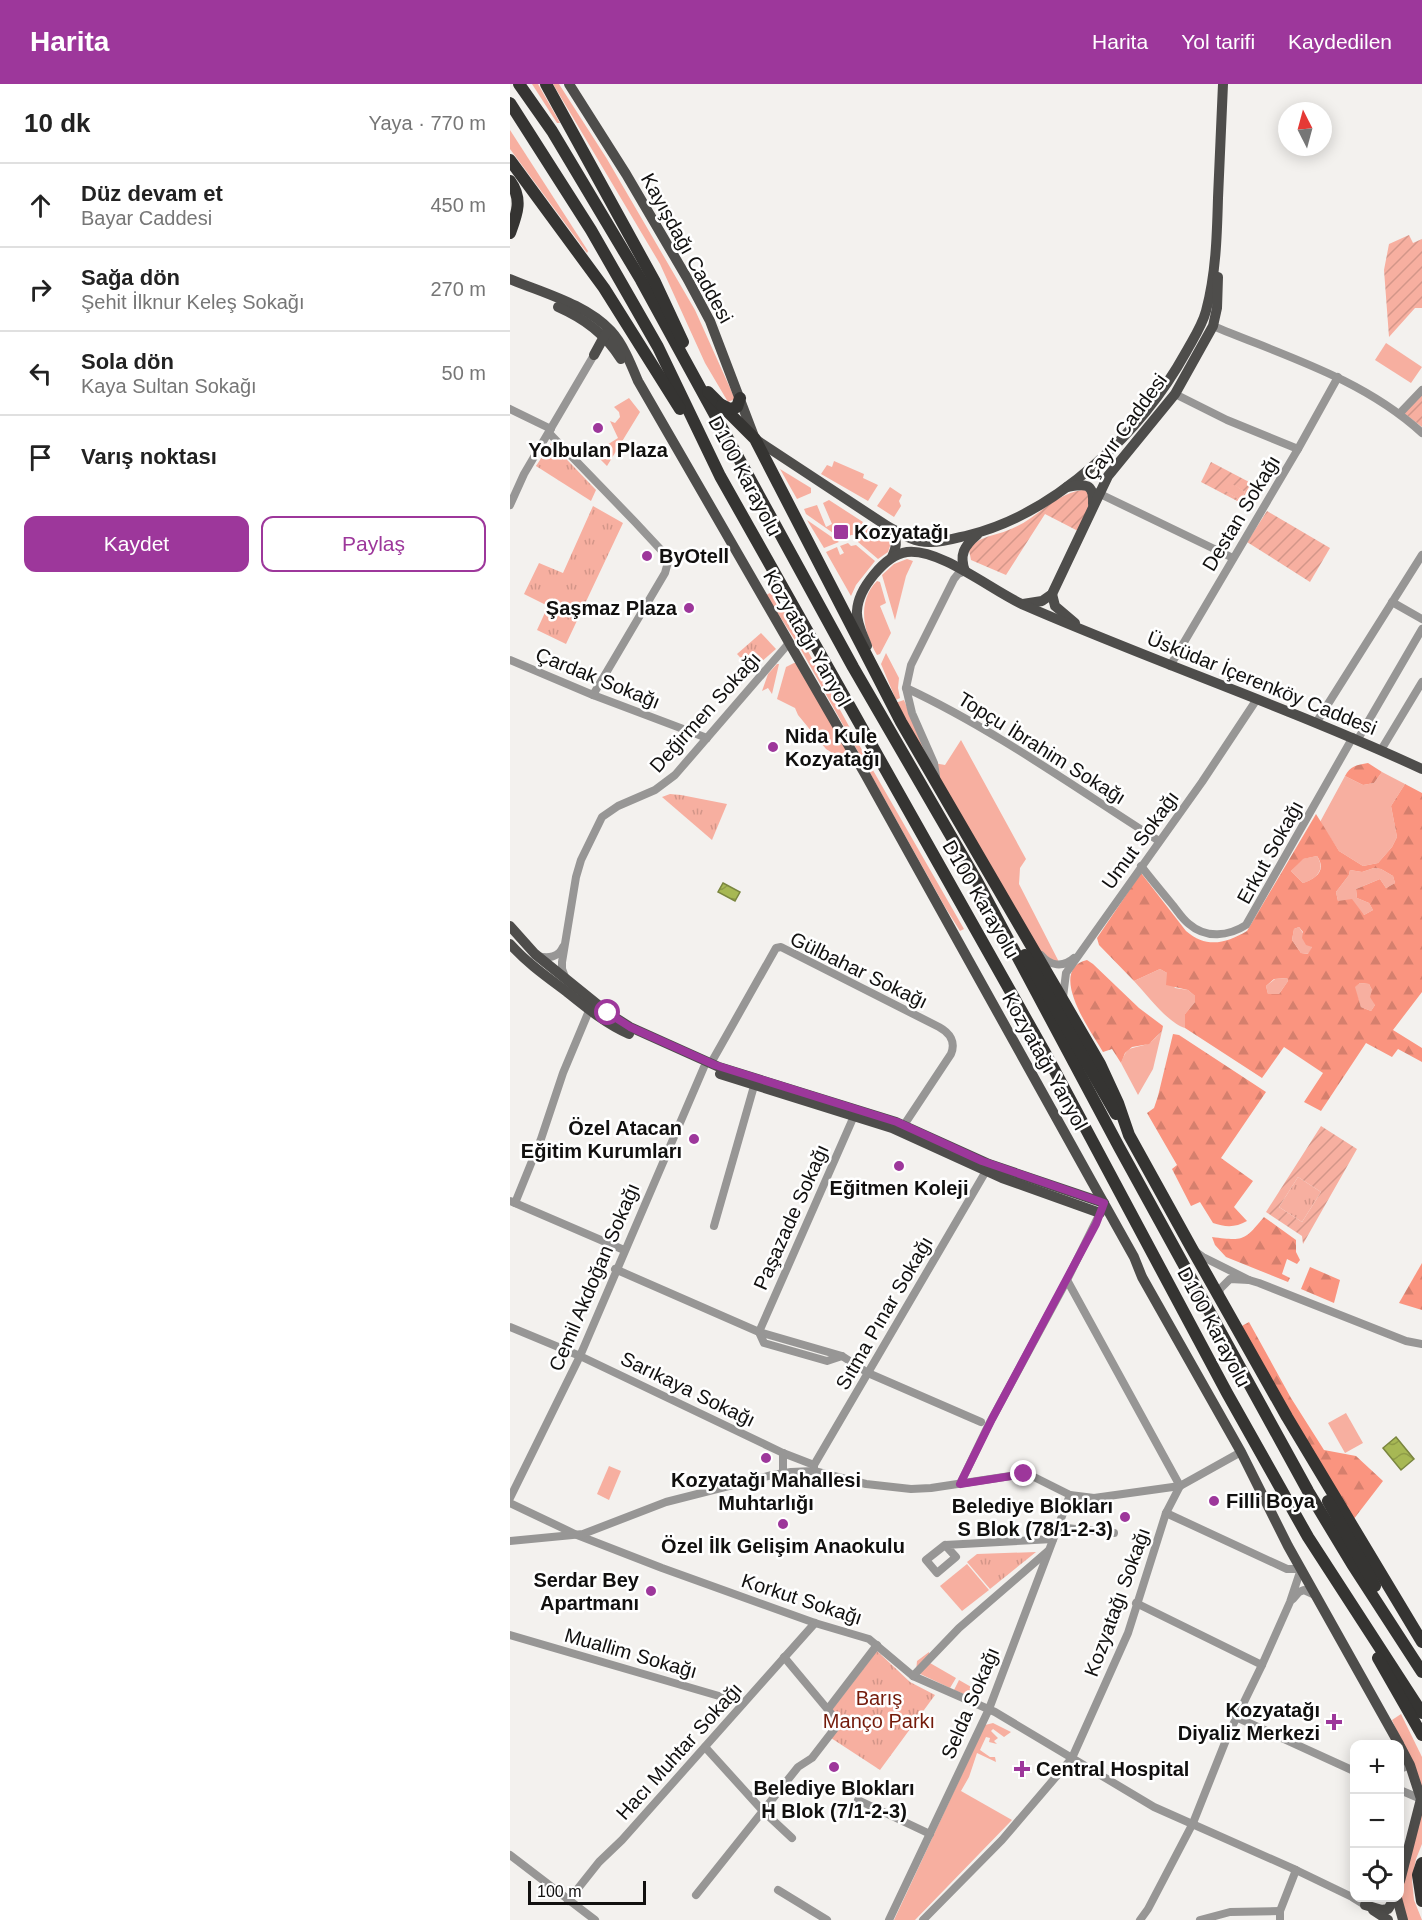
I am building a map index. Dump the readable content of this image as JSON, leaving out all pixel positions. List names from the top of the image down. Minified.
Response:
{"streets":{"highway":["D100 Karayolu"],"main road":["Kayışdağı Caddesi","Çayır Caddesi","Kozyatağı Yanyol","Üsküdar İçerenköy Caddesi"],"street":["Destan Sokağı","Çardak Sokağı","Değirmen Sokağı","Topçu İbrahim Sokağı","Umut Sokağı","Erkut Sokağı","Gülbahar Sokağı","Paşazade Sokağı","Cemil Akdoğan Sokağı","Sıtma Pınar Sokağı","Sarıkaya Sokağı","Korkut Sokağı","Kozyatağı Sokağı","Muallim Sokağı","Selda Sokağı","Hacı Muhtar Sokağı"]},"crossings":[["Kayışdağı Caddesi","Çayır Caddesi"],["Çayır Caddesi","Üsküdar İçerenköy Caddesi"],["Destan Sokağı","Üsküdar İçerenköy Caddesi"],["Kozyatağı Yanyol","Değirmen Sokağı"],["Çardak Sokağı","Değirmen Sokağı"],["Üsküdar İçerenköy Caddesi","Umut Sokağı"],["Üsküdar İçerenköy Caddesi","Erkut Sokağı"],["Topçu İbrahim Sokağı","Umut Sokağı"],["Umut Sokağı","Erkut Sokağı"],["Gülbahar Sokağı","Cemil Akdoğan Sokağı"],["Cemil Akdoğan Sokağı","Sarıkaya Sokağı"],["Sıtma Pınar Sokağı","Sarıkaya Sokağı"],["Korkut Sokağı","Kozyatağı Sokağı"],["Korkut Sokağı","Selda Sokağı"],["Korkut Sokağı","Hacı Muhtar Sokağı"],["Muallim Sokağı","Hacı Muhtar Sokağı"]],"parks":["Barış Manço Parkı"],"places":{"other":["Yolbulan Plaza","ByOtell","Şaşmaz Plaza","Nida Kule Kozyatağı","Özel Atacan Eğitim Kurumları","Eğitmen Koleji","Kozyatağı Mahallesi Muhtarlığı","Filli Boya","Belediye Blokları S Blok (78/1-2-3)","Özel İlk Gelişim Anaokulu","Serdar Bey Apartmanı","Belediye Blokları H Blok (7/1-2-3)"],"transit":["Kozyatağı"],"health":["Kozyatağı Diyaliz Merkezi","Central Hospital"]},"scale_bar":"100 m","north":"top","page":{"header":"Harita","nav":["Harita","Yol tarifi","Kaydedilen"],"heading":["10 dk","Yaya · 770 m"],"list":[["Düz devam et","Bayar Caddesi","450 m"],["Sağa dön","Şehit İlknur Keleş Sokağı","270 m"],["Sola dön","Kaya Sultan Sokağı","50 m"],"Varış noktası"],"buttons":["Kaydet","Paylaş"],"map_buttons":["+","−"],"scale":"100 m"}}
